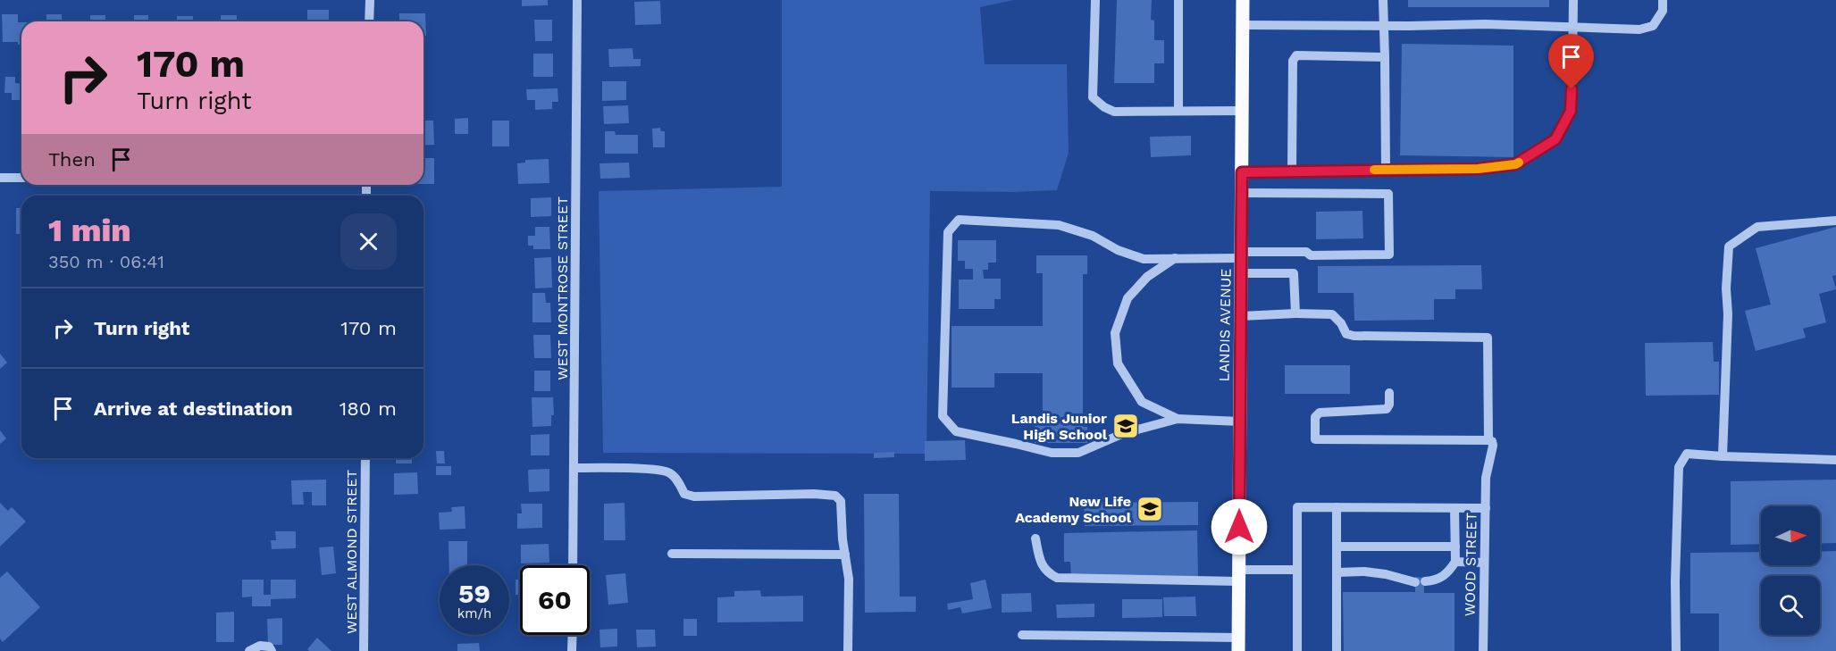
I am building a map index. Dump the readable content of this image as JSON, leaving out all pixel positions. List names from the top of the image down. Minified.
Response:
{"streets":{"main road":["LANDIS AVENUE"],"street":["WEST MONTROSE STREET","WEST ALMOND STREET","WOOD STREET"]},"places":{"school or university":["Landis Junior High School","New Life Academy School"]},"north":"right","page":{"turn":["170 m","Turn right"],"then":"Then","heading":["1 min","350 m · 06:41"],"list":[{"name":"Turn right","value":"170 m"},{"name":"Arrive at destination","value":"180 m"}],"speed":"59 km/h","limit":"60"}}
